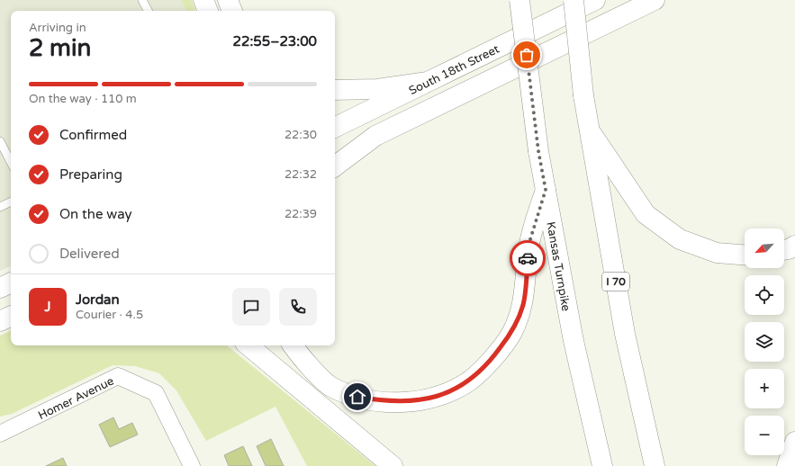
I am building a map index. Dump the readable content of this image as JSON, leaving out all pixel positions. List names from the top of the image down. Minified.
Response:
{"streets":{"main road":["South 18th Street","Kansas Turnpike","I 70"],"street":["Homer Avenue"]},"north":"bottom left","page":{"heading":["2 min","Arriving in","22:55–23:00"],"panel":["Jordan","Courier · 4.5"],"bar":"On the way · 110 m","list":[["Confirmed","22:30"],["Preparing","22:32"],["On the way","22:39"],"Delivered"],"map_buttons":["+","−"],"round":"J"}}
